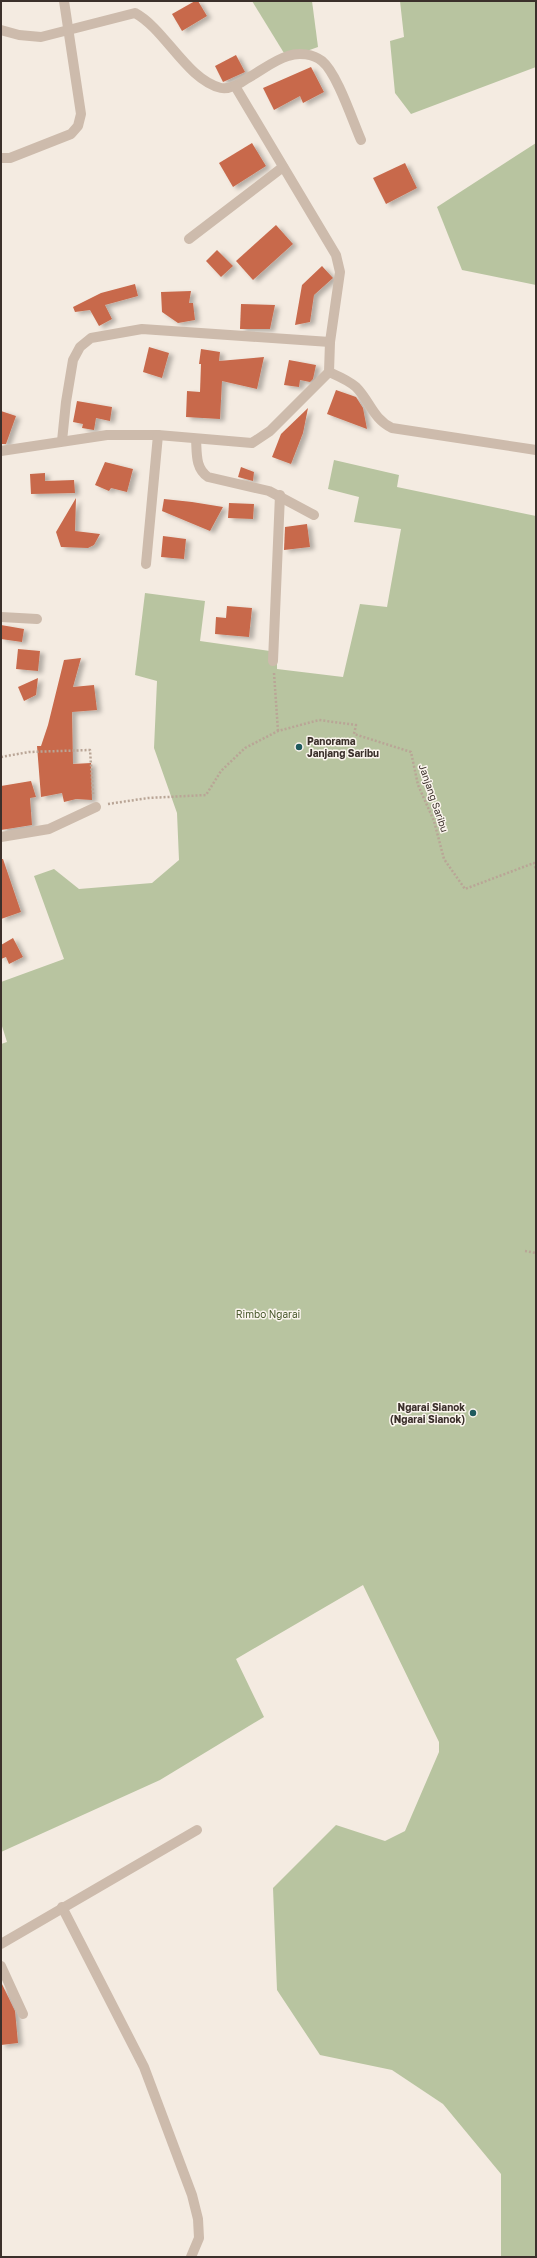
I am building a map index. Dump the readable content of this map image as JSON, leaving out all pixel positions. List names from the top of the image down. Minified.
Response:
{"streets":{"path":["Janjang Saribu"]},"parks":["Rimbo Ngarai"],"places":["Panorama Janjang Saribu","Ngarai Sianok (Ngarai Sianok)"]}
